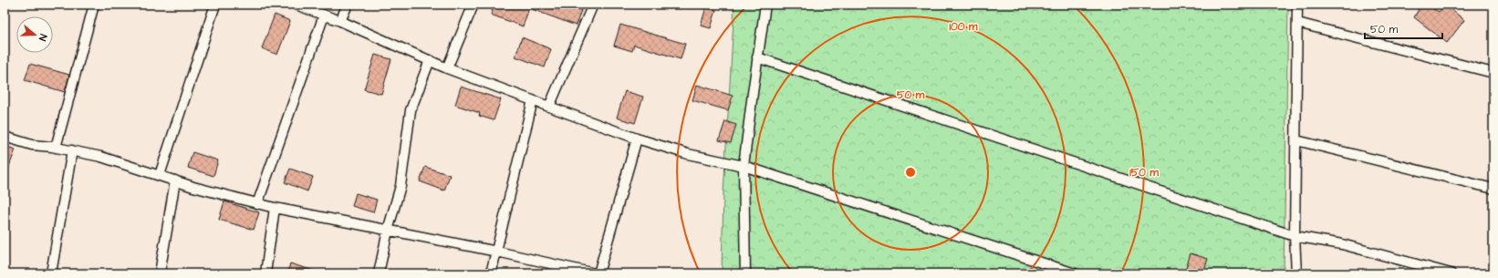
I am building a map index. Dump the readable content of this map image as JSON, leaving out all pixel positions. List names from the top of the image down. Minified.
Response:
{"scale_bar":"50 m","north":"right","rings":["100 m","50 m","150 m"]}
